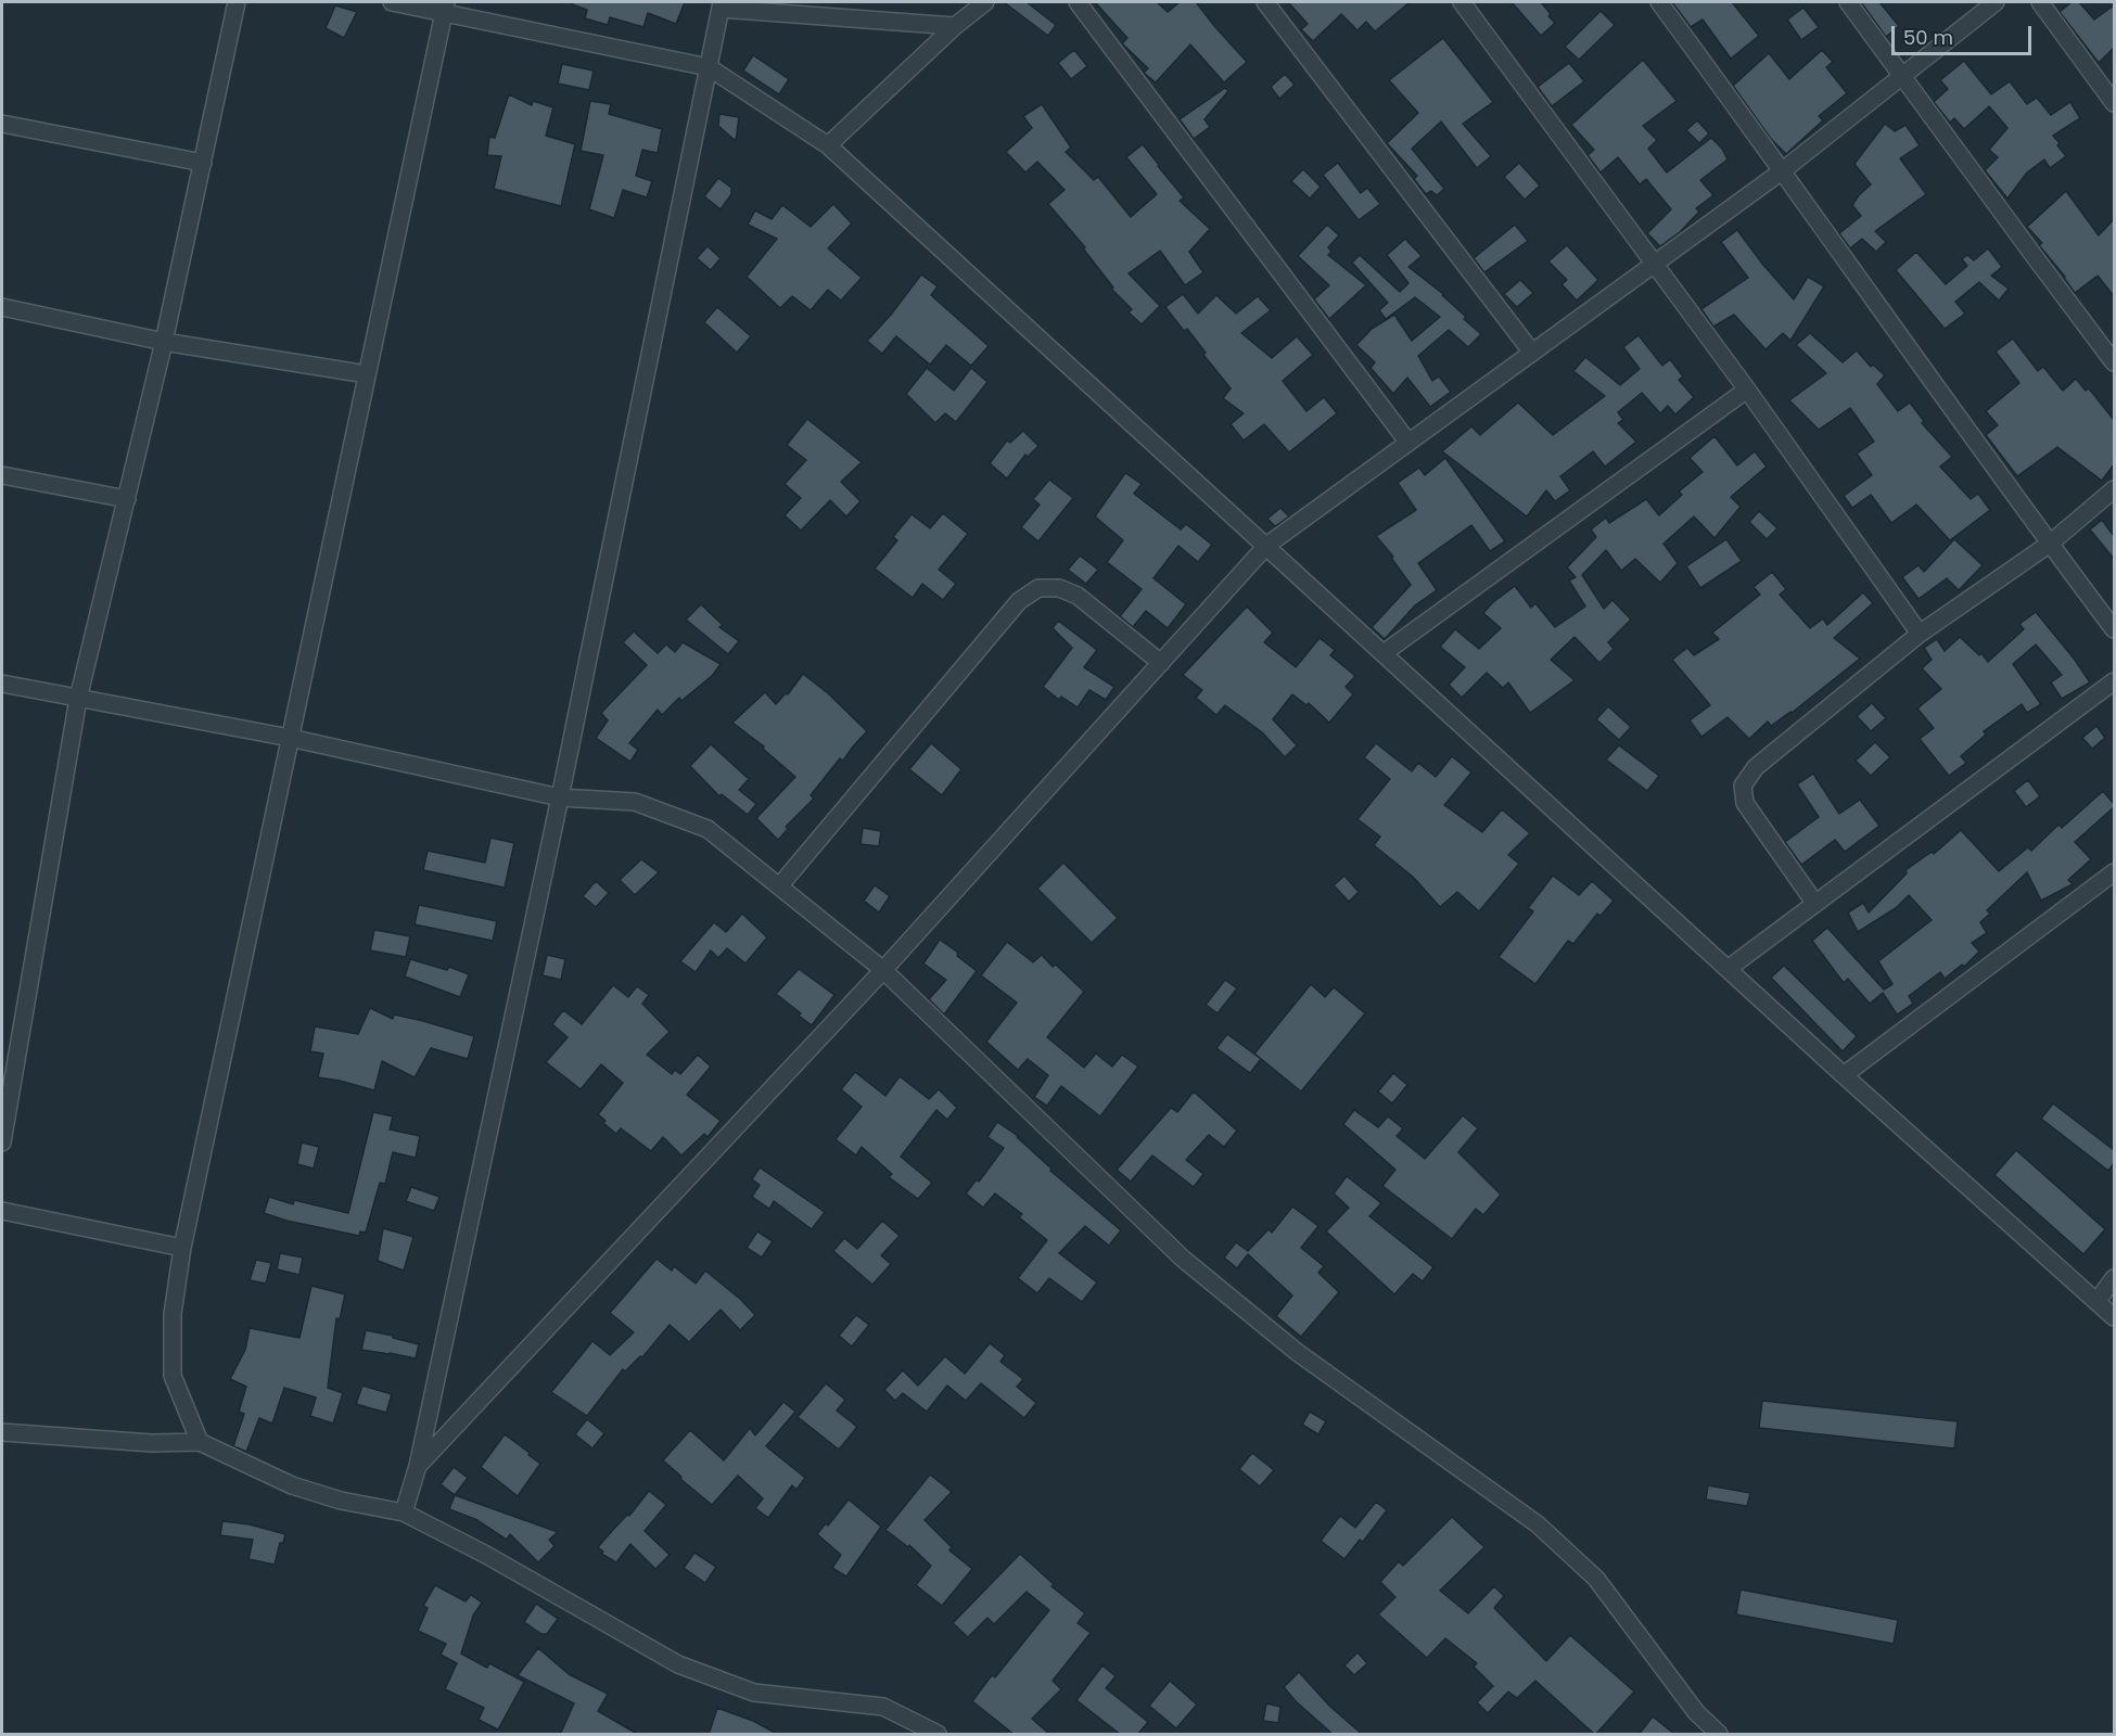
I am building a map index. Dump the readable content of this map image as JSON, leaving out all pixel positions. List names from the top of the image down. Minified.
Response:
{"scale_bar":"50 m"}
